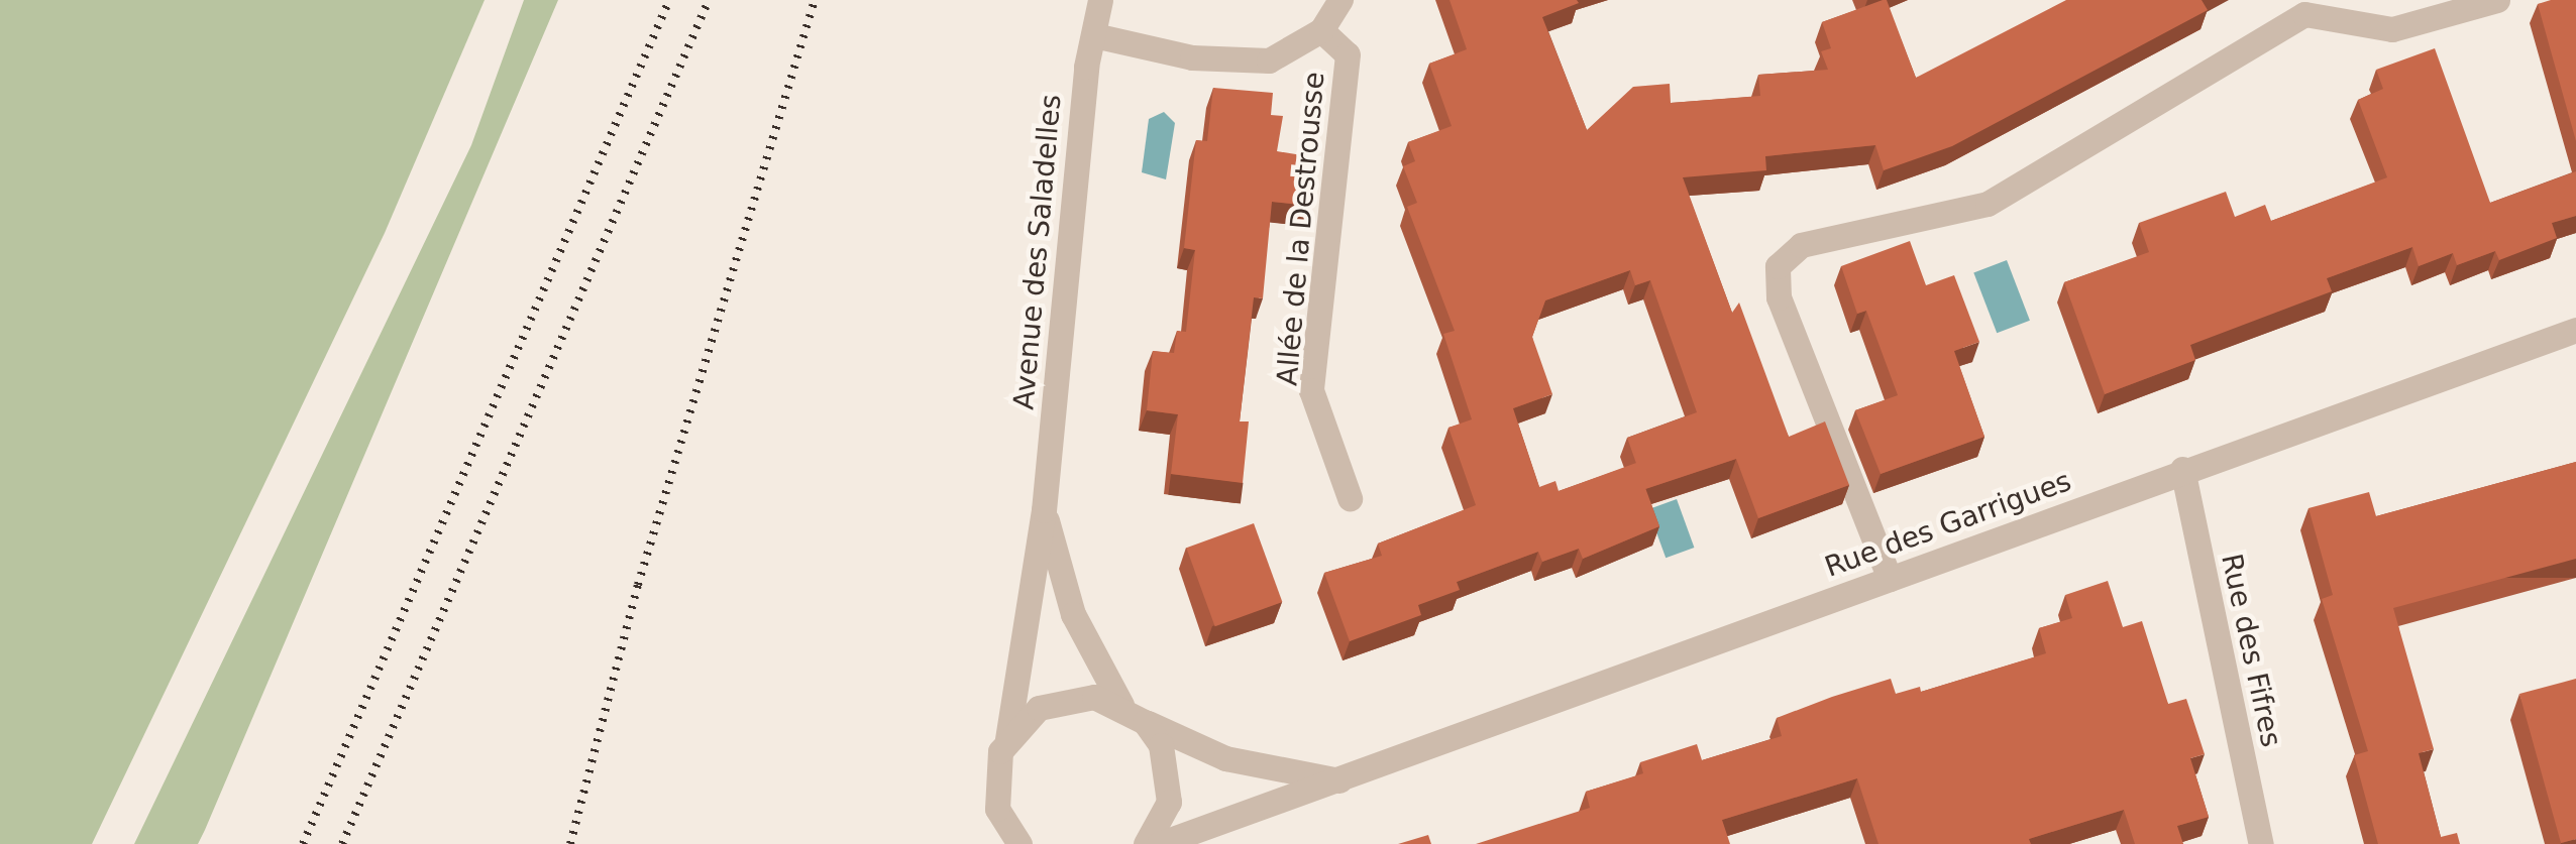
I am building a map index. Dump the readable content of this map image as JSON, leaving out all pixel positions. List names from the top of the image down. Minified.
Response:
{"streets":{"street":["Allée de la Destrousse","Avenue des Saladelles","Rue des Garrigues","Rue des Fifres"]},"crossings":[["Rue des Garrigues","Rue des Fifres"]]}
